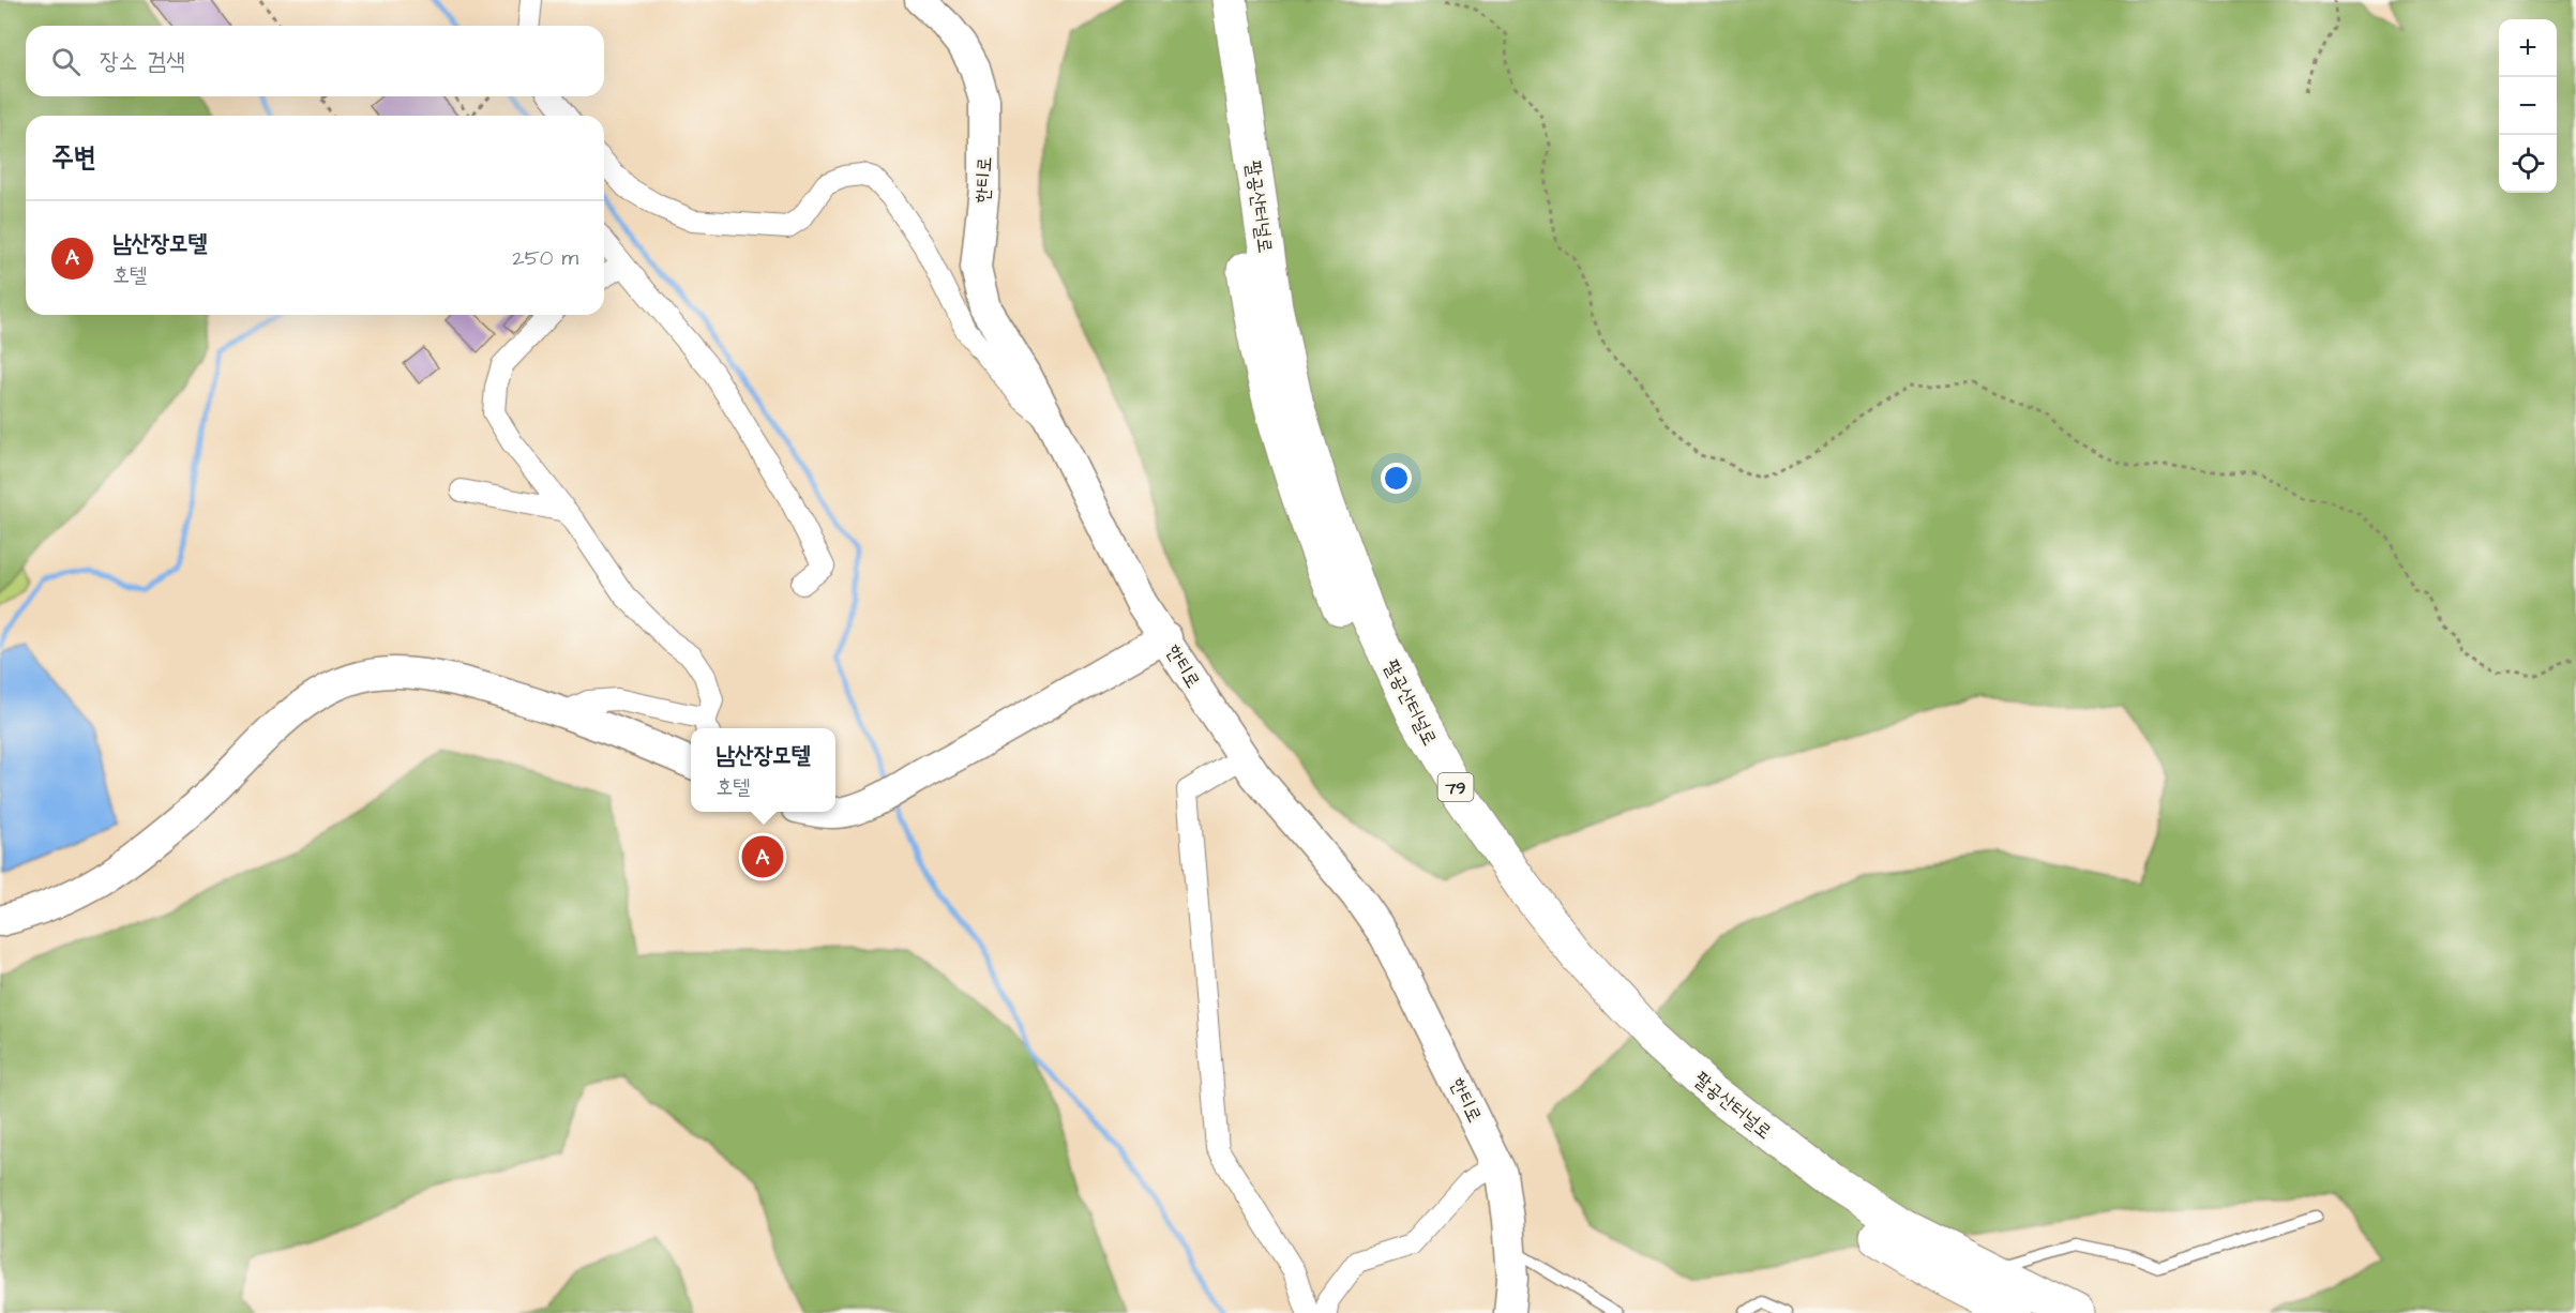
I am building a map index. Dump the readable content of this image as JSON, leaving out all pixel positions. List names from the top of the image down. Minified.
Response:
{"streets":{"highway":["팔공산터널로","79"],"street":["한티로"]},"page":{"map_buttons":["+","−"],"search":"장소 검색","heading":"주변","list":[{"mark":"A","name":"남산장모텔","note":"호텔","value":"250 m"}],"popup":["남산장모텔","호텔"],"pins":"A"}}
